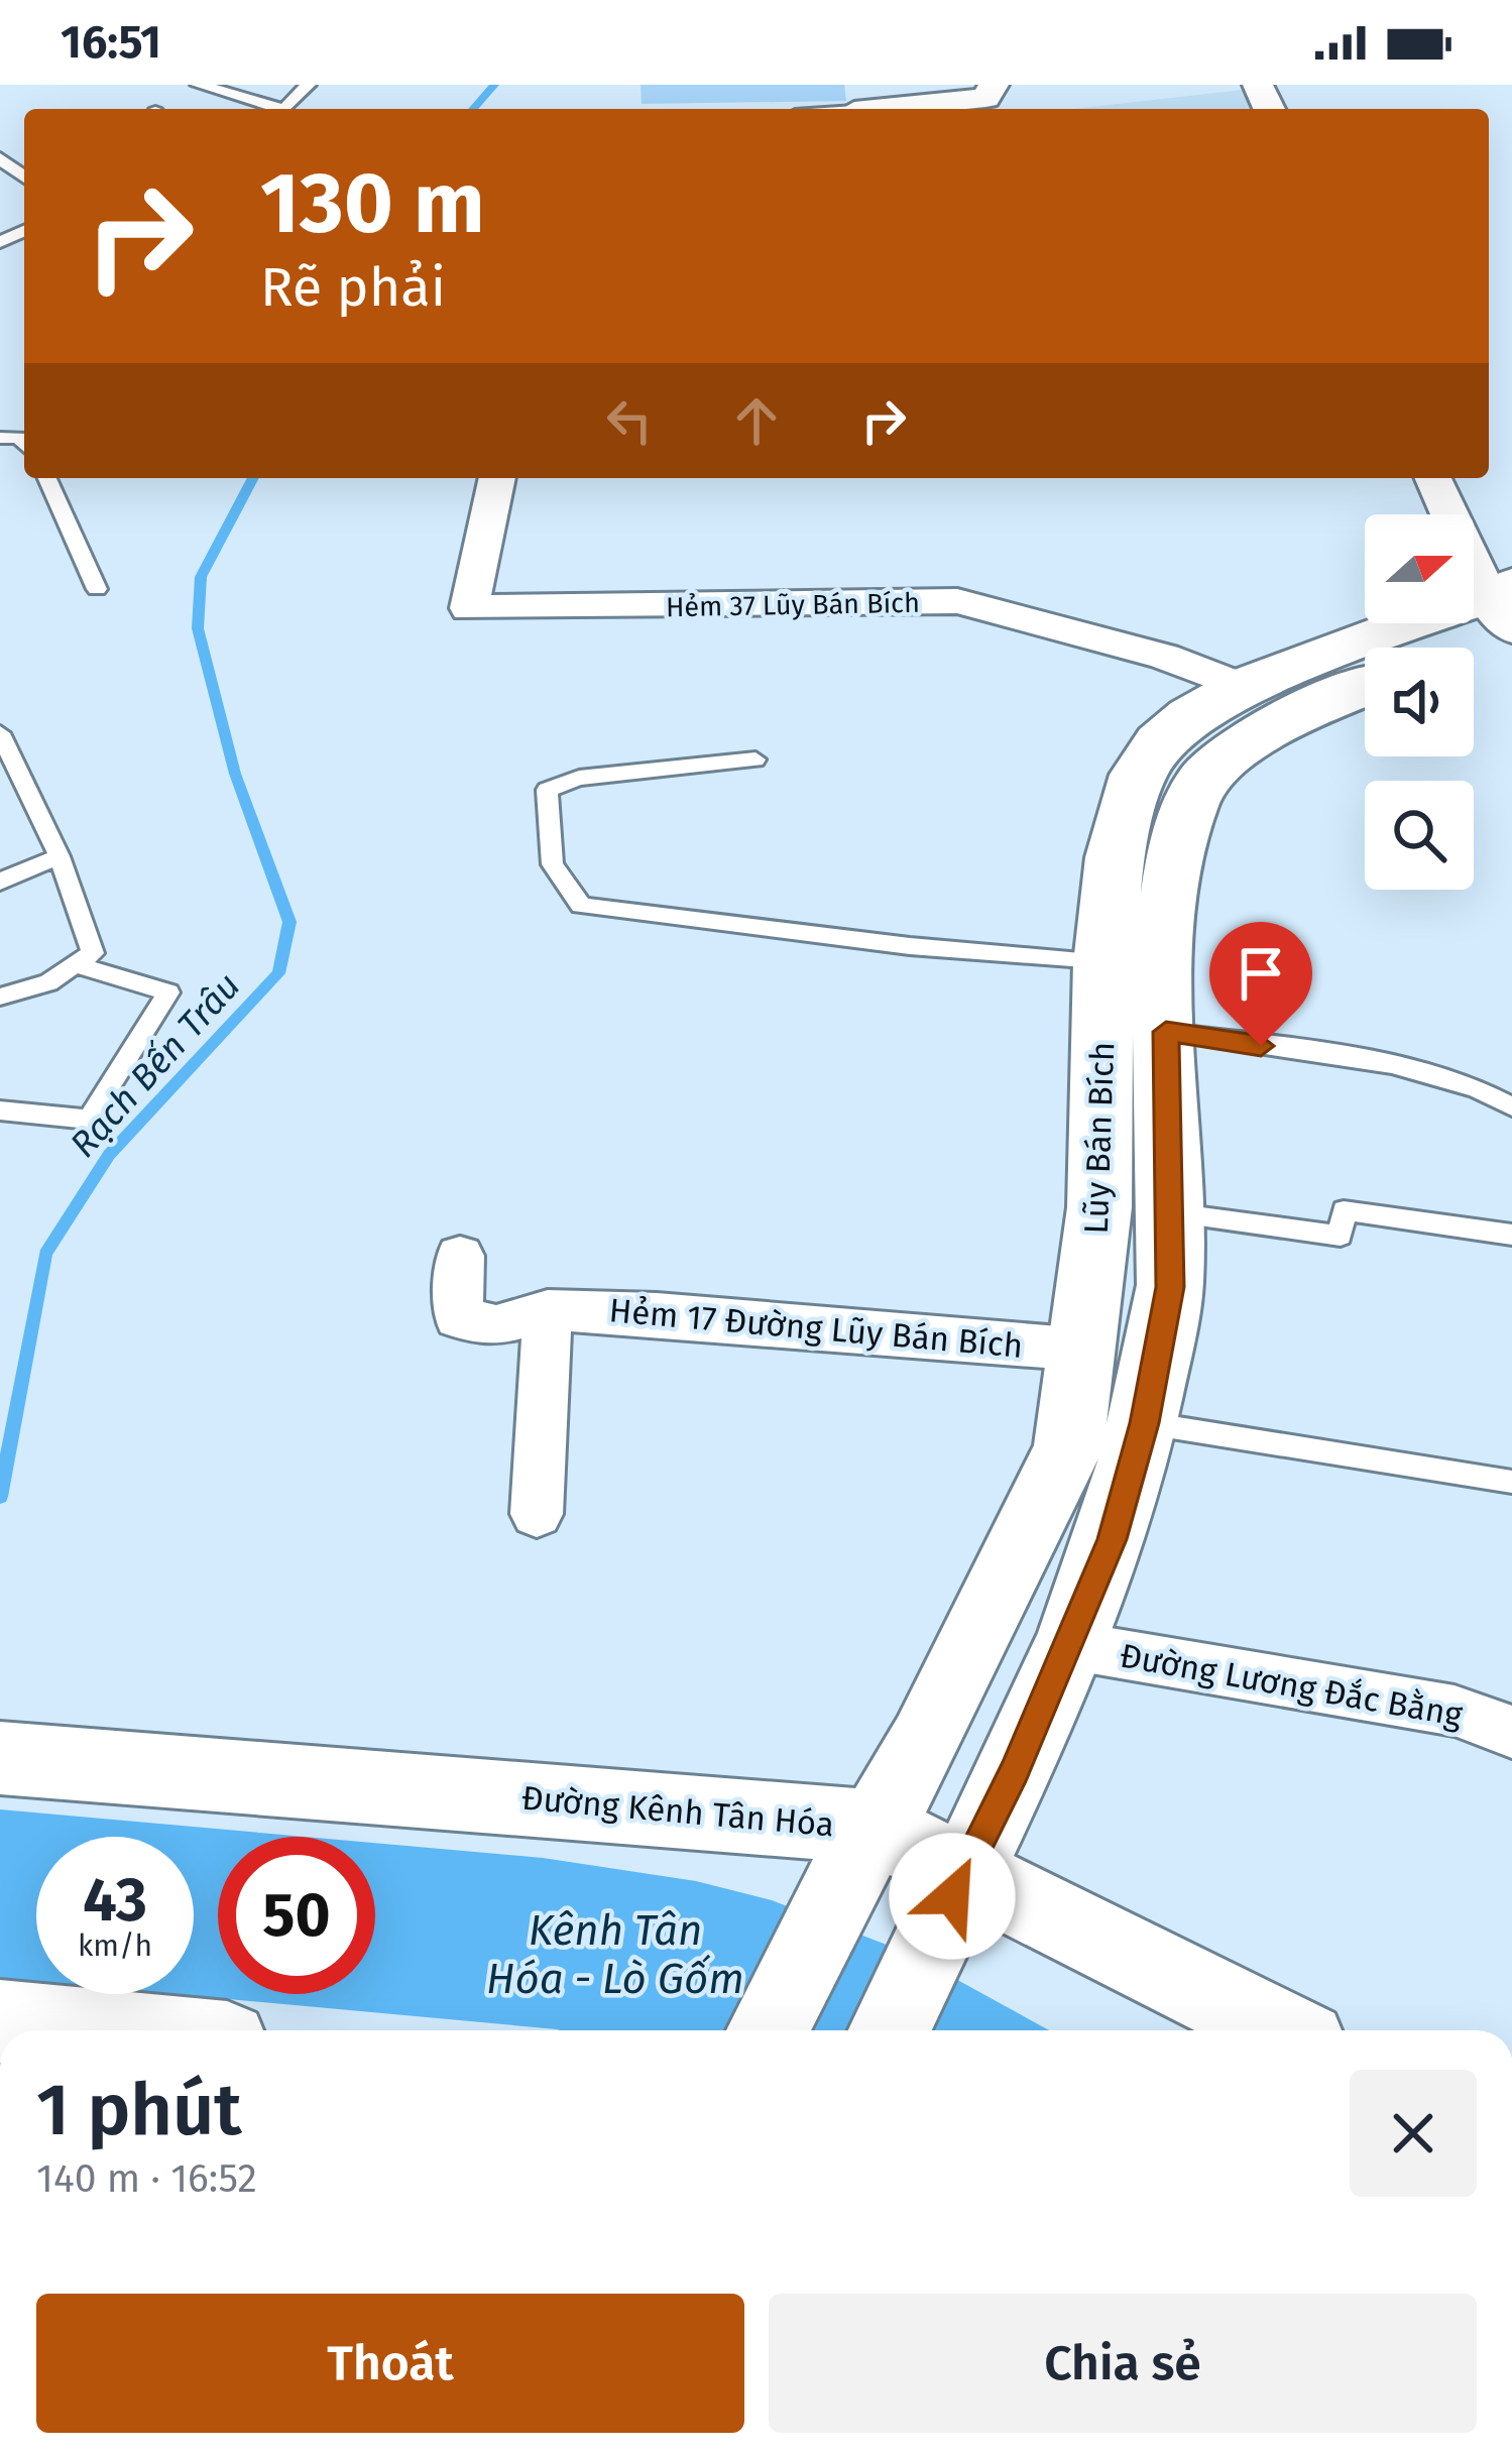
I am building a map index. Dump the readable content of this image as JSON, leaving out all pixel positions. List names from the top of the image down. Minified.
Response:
{"streets":{"main road":["Lũy Bán Bích","Đường Kênh Tân Hóa"],"street":["Hẻm 37 Lũy Bán Bích","Hẻm 17 Đường Lũy Bán Bích","Đường Lương Đắc Bằng"]},"crossings":[["Hẻm 37 Lũy Bán Bích","Lũy Bán Bích"],["Lũy Bán Bích","Hẻm 17 Đường Lũy Bán Bích"],["Lũy Bán Bích","Đường Lương Đắc Bằng"],["Lũy Bán Bích","Đường Kênh Tân Hóa"]],"water":["Rạch Bến Trâu","Kênh Tân Hóa - Lò Gốm"],"north":"right","page":{"status":"16:51","turn":["130 m","Rẽ phải"],"speed":"43 km/h","limit":"50","heading":["1 phút","140 m · 16:52"],"buttons":["Thoát","Chia sẻ"]}}
